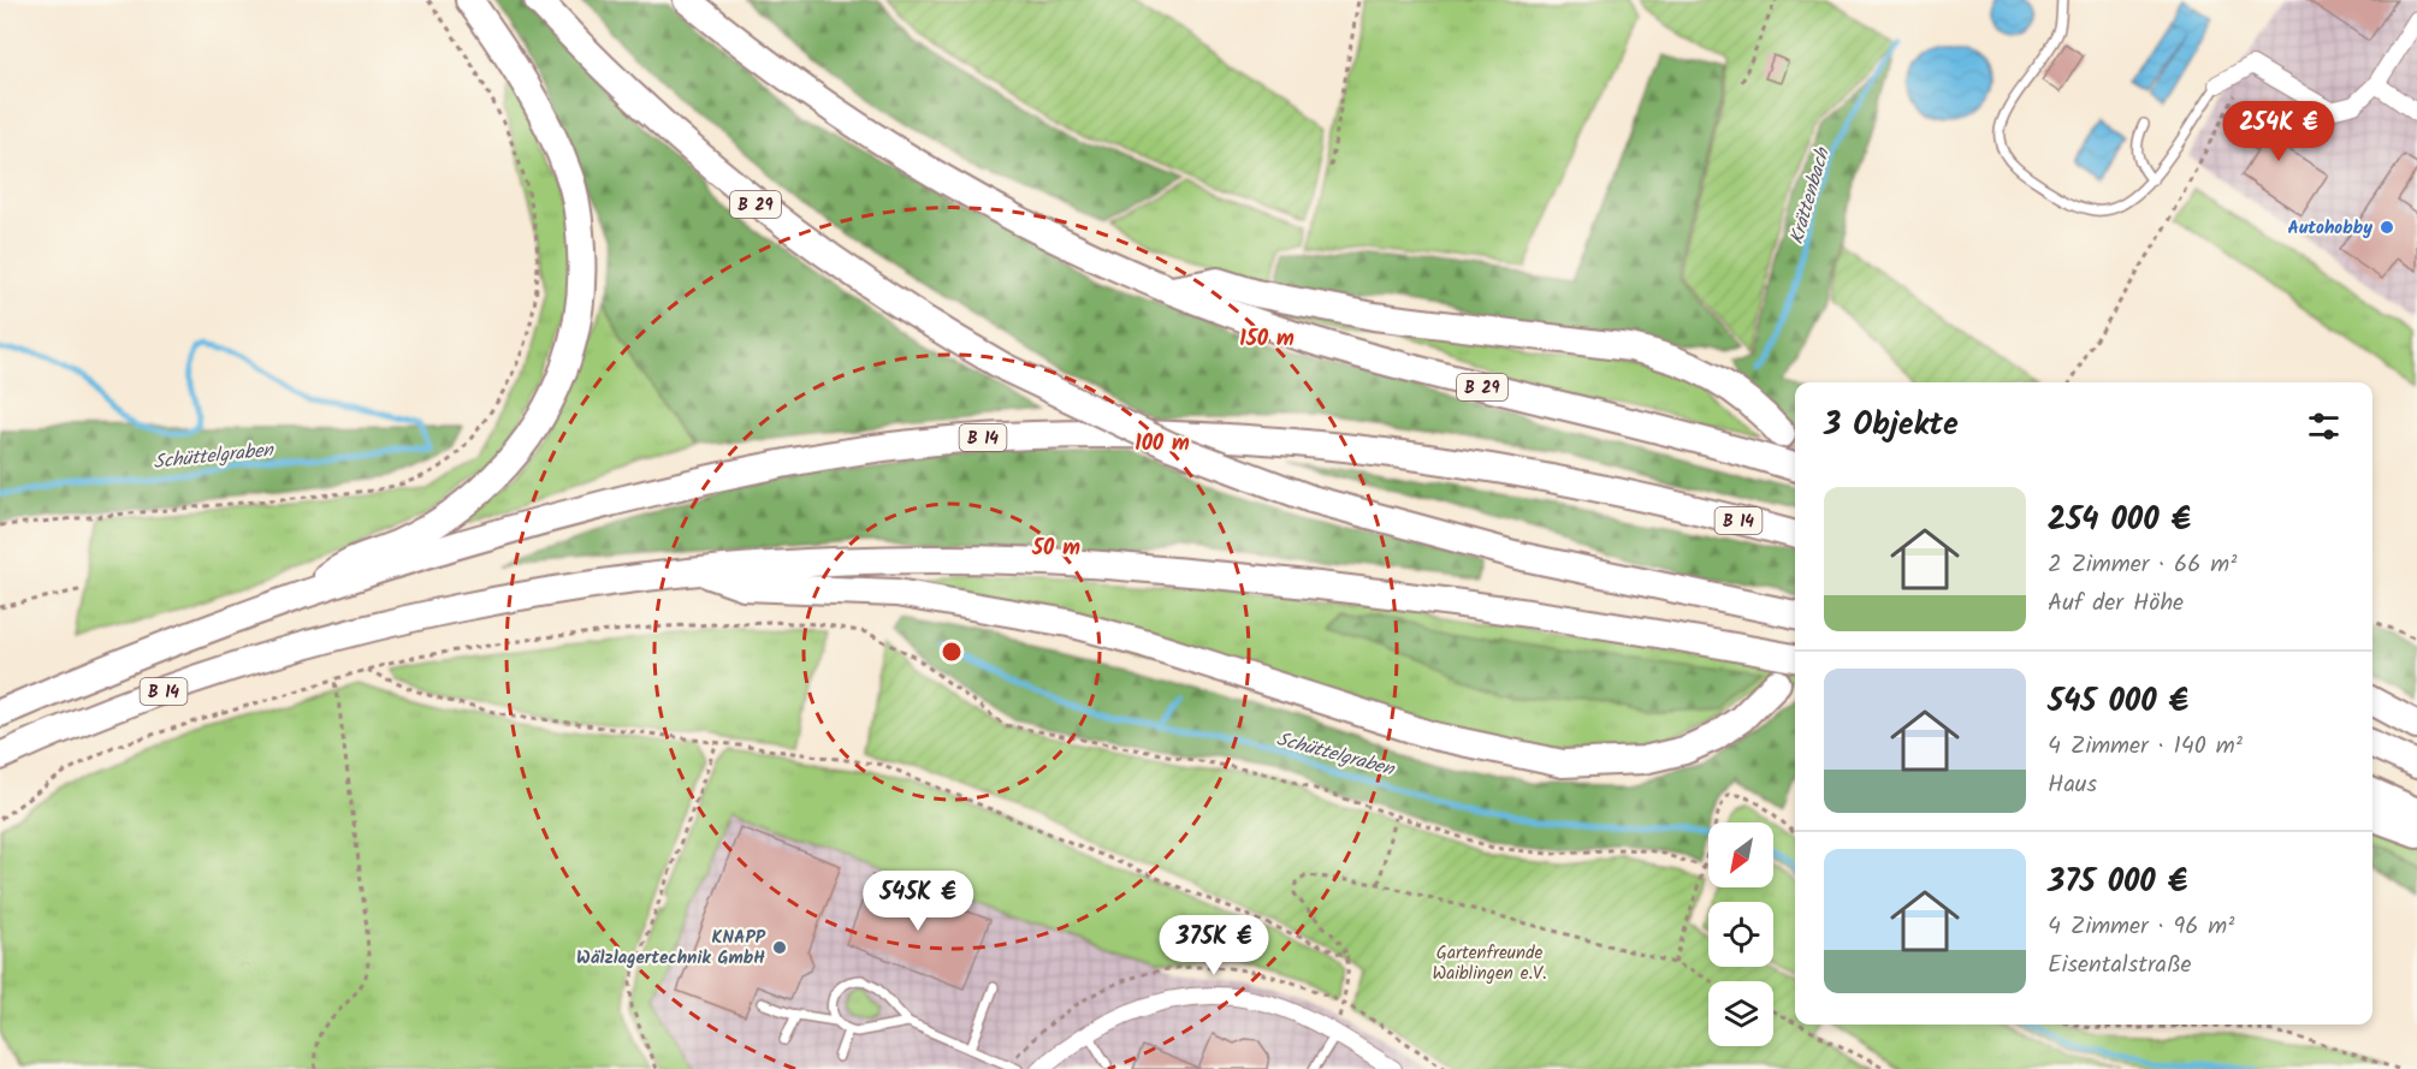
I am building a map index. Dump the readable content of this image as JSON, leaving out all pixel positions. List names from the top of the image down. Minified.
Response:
{"streets":{"highway":["B 29","B 14"]},"water":["Krättenbach","Schüttelgraben"],"parks":["Gartenfreunde Waiblingen e.V."],"places":["Autohobby","KNAPP Wälzlagertechnik GmbH"],"north":"bottom left","page":{"price":["254K €","545K €","375K €"],"heading":"3 Objekte","list":[{"name":"254 000 €","note":"2 Zimmer · 66 m² · Auf der Höhe"},{"name":"545 000 €","note":"4 Zimmer · 140 m² · Haus"},{"name":"375 000 €","note":"4 Zimmer · 96 m² · Eisentalstraße"}]},"rings":["150 m","100 m","50 m"]}
